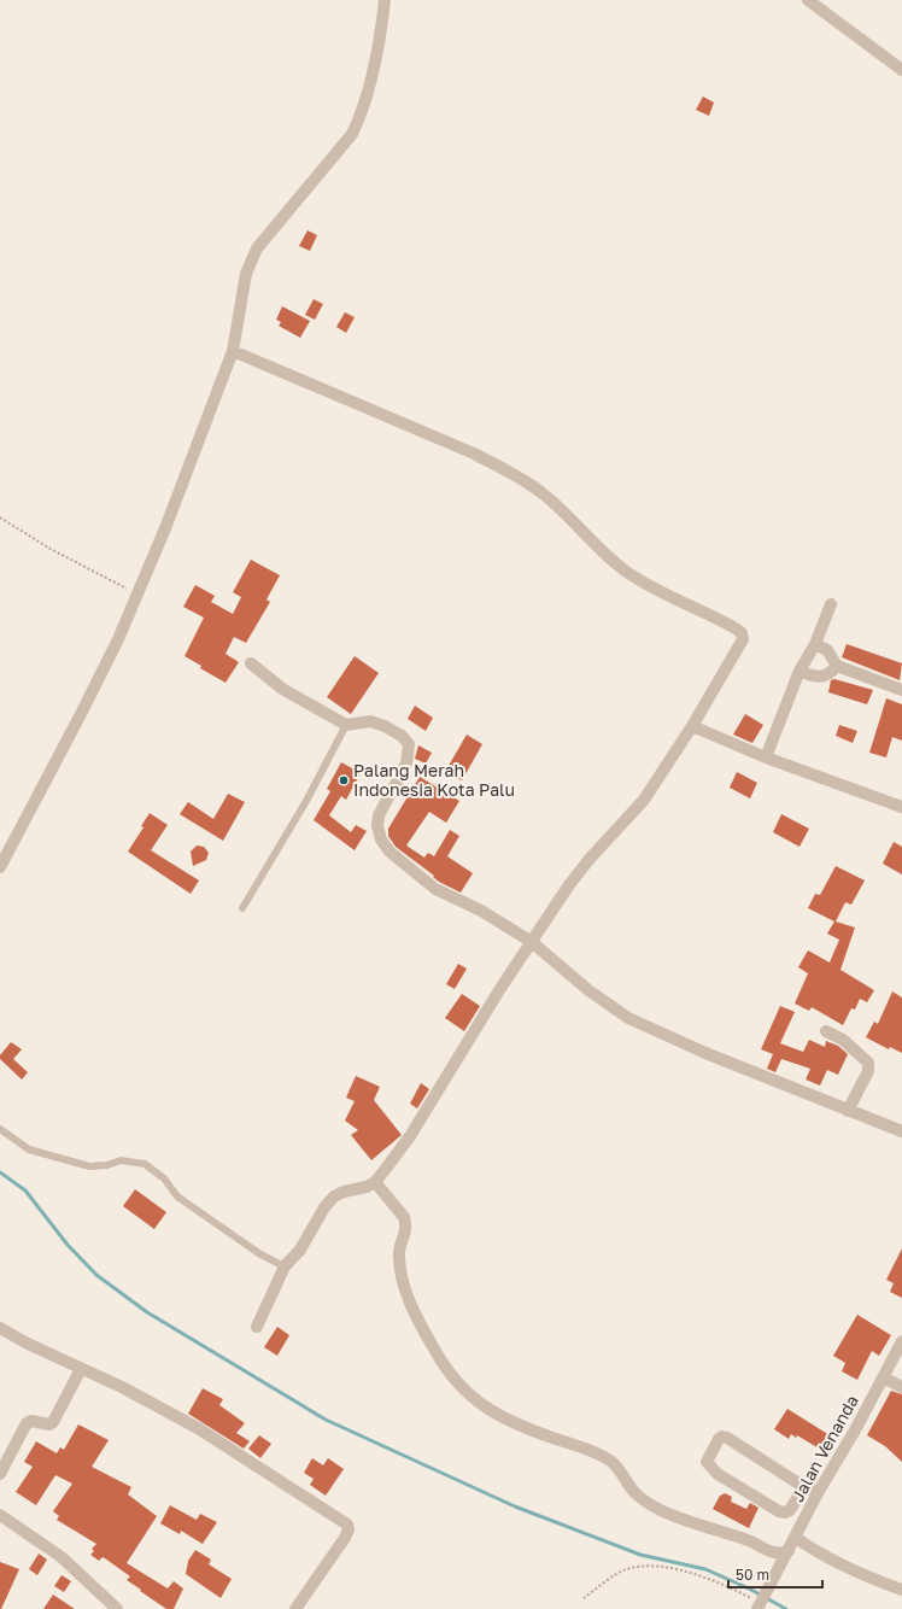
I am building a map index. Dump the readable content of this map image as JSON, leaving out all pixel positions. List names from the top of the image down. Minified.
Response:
{"streets":{"street":["Jalan Venanda"]},"places":["Palang Merah Indonesia Kota Palu"],"scale_bar":"50 m"}
